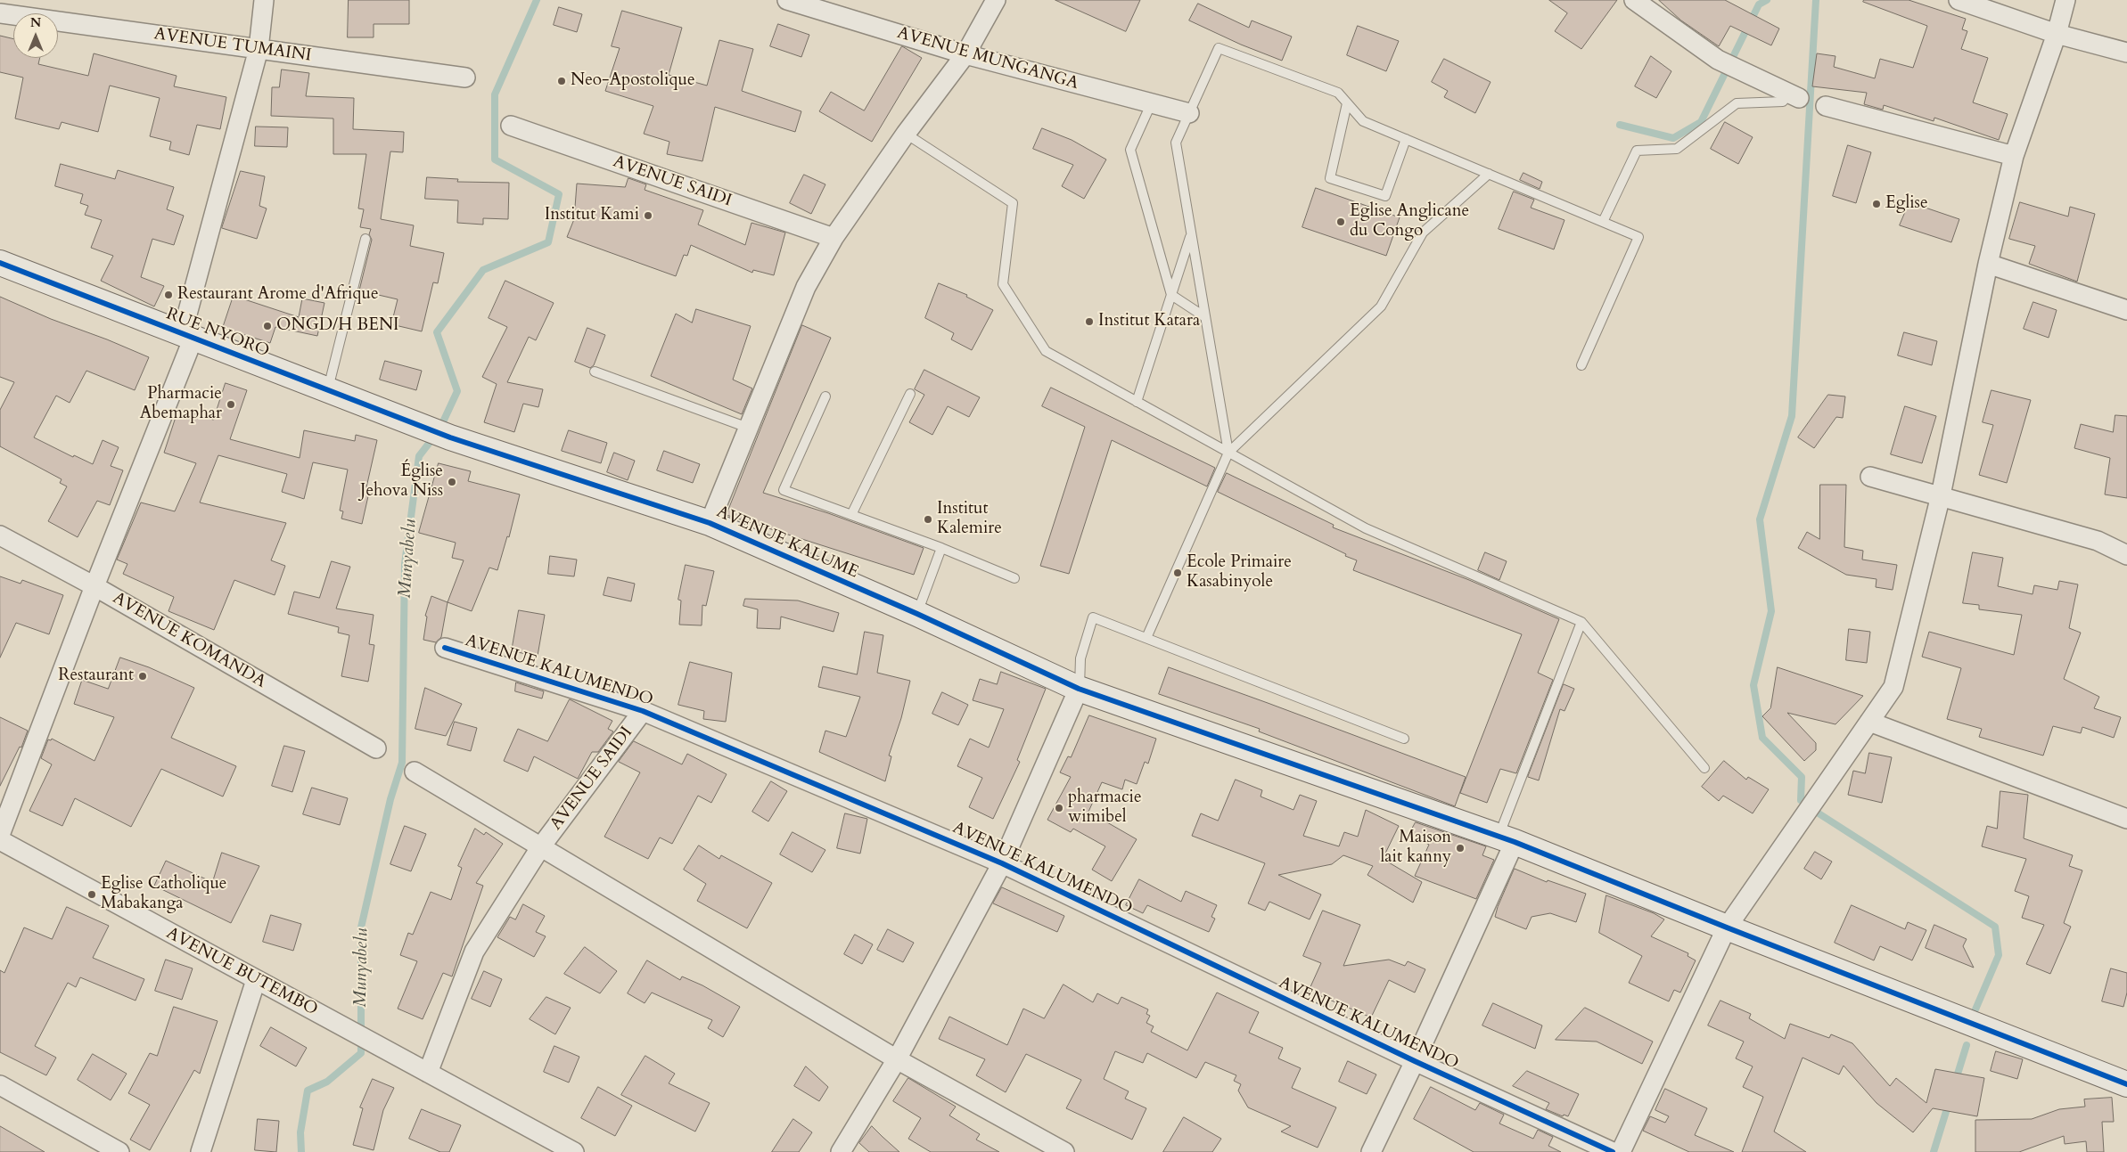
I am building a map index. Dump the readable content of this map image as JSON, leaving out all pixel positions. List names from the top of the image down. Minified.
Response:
{"streets":{"street":["AVENUE TUMAINI","AVENUE MUNGANGA","AVENUE SAIDI","RUE NYORO","AVENUE KALUME","AVENUE KOMANDA","AVENUE KALUMENDO","AVENUE BUTEMBO"]},"crossings":[["AVENUE SAIDI","AVENUE KALUMENDO"],["AVENUE SAIDI","AVENUE BUTEMBO"],["RUE NYORO","AVENUE KALUME"]],"water":["Munyabelu"],"places":["Neo-Apostolique","Eglise","Institut Kami","Eglise Anglicane du Congo","Restaurant Arome d'Afrique","Institut Katara","ONGD/H BENI","Pharmacie Abemaphar","Église Jehova Niss","Institut Kalemire","Ecole Primaire Kasabinyole","Restaurant","pharmacie wimibel","Maison lait kanny","Eglise Catholique Mabakanga"],"north":"top"}
